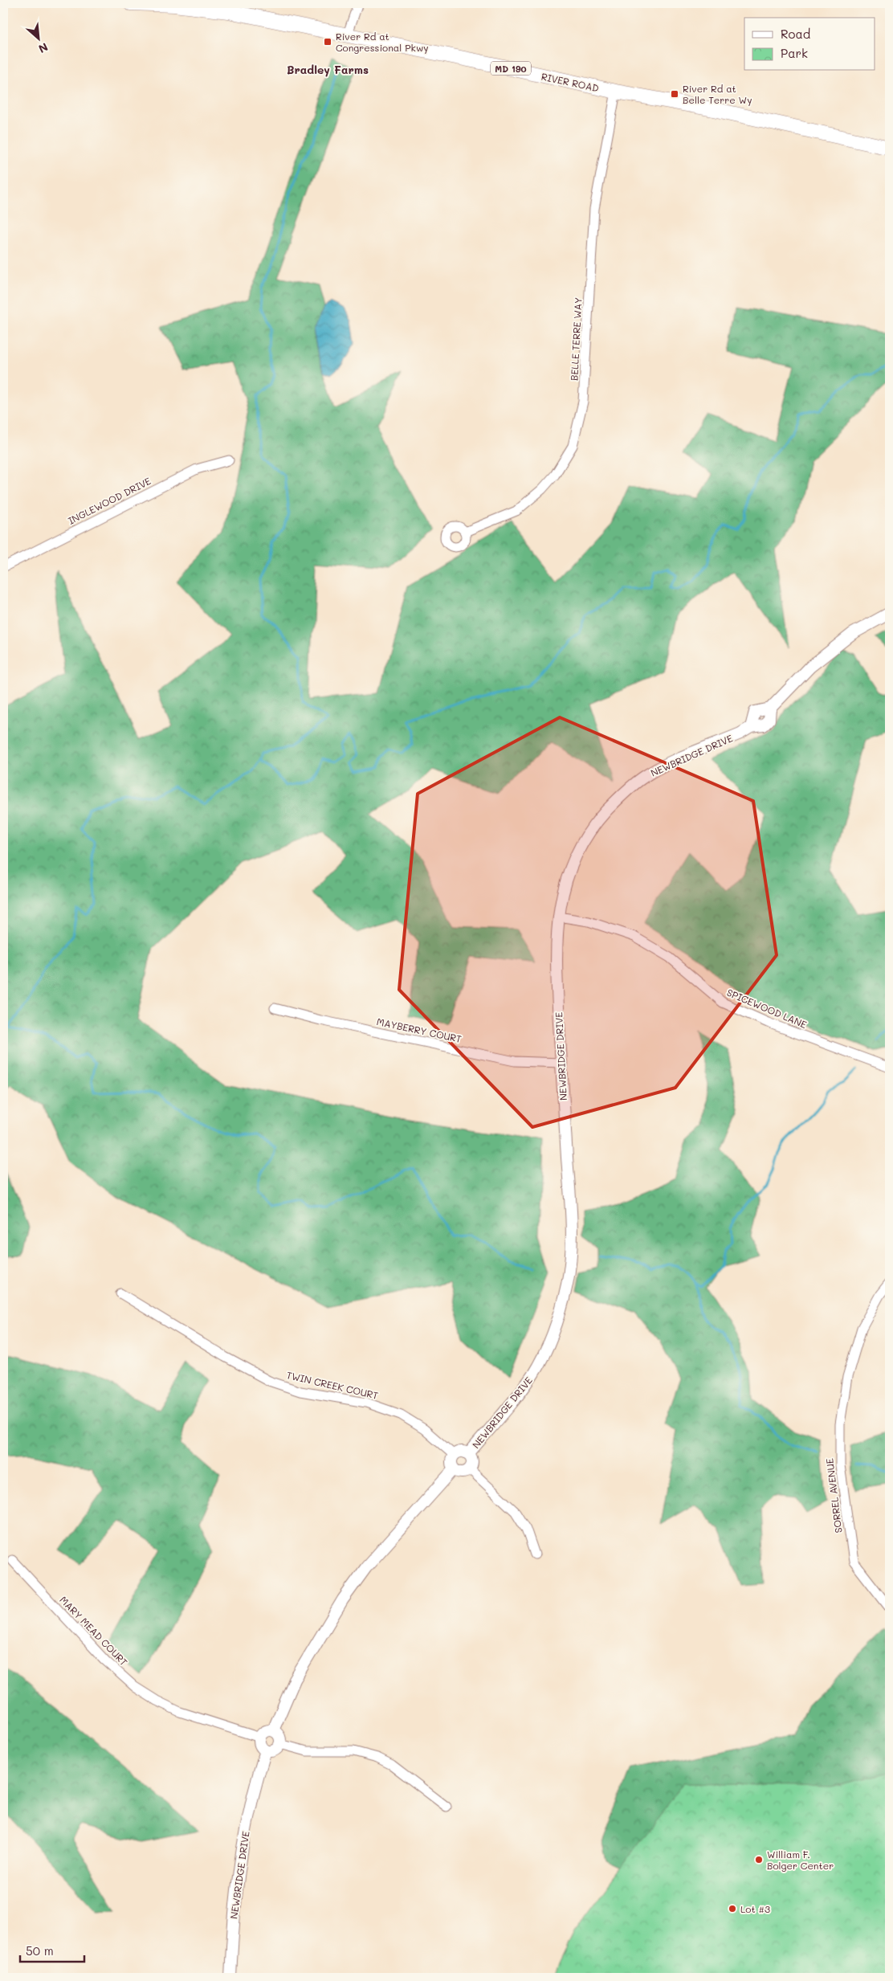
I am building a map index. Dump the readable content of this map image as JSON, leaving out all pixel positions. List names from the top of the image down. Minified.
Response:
{"streets":{"main road":["MD 190","RIVER ROAD"],"street":["BELLE TERRE WAY","INGLEWOOD DRIVE","NEWBRIDGE DRIVE","SPICEWOOD LANE","MAYBERRY COURT","TWIN CREEK COURT","SORREL AVENUE","MARY MEAD COURT"]},"crossings":[["RIVER ROAD","BELLE TERRE WAY"],["NEWBRIDGE DRIVE","SPICEWOOD LANE"],["NEWBRIDGE DRIVE","MAYBERRY COURT"],["NEWBRIDGE DRIVE","TWIN CREEK COURT"],["NEWBRIDGE DRIVE","MARY MEAD COURT"]],"districts":["Bradley Farms"],"places":{"transit":["River Rd at Congressional Pkwy","River Rd at Belle Terre Wy"],"other":["William F. Bolger Center","Lot #3"]},"legend":["Road","Park"],"scale_bar":"50 m","north":"bottom right"}
